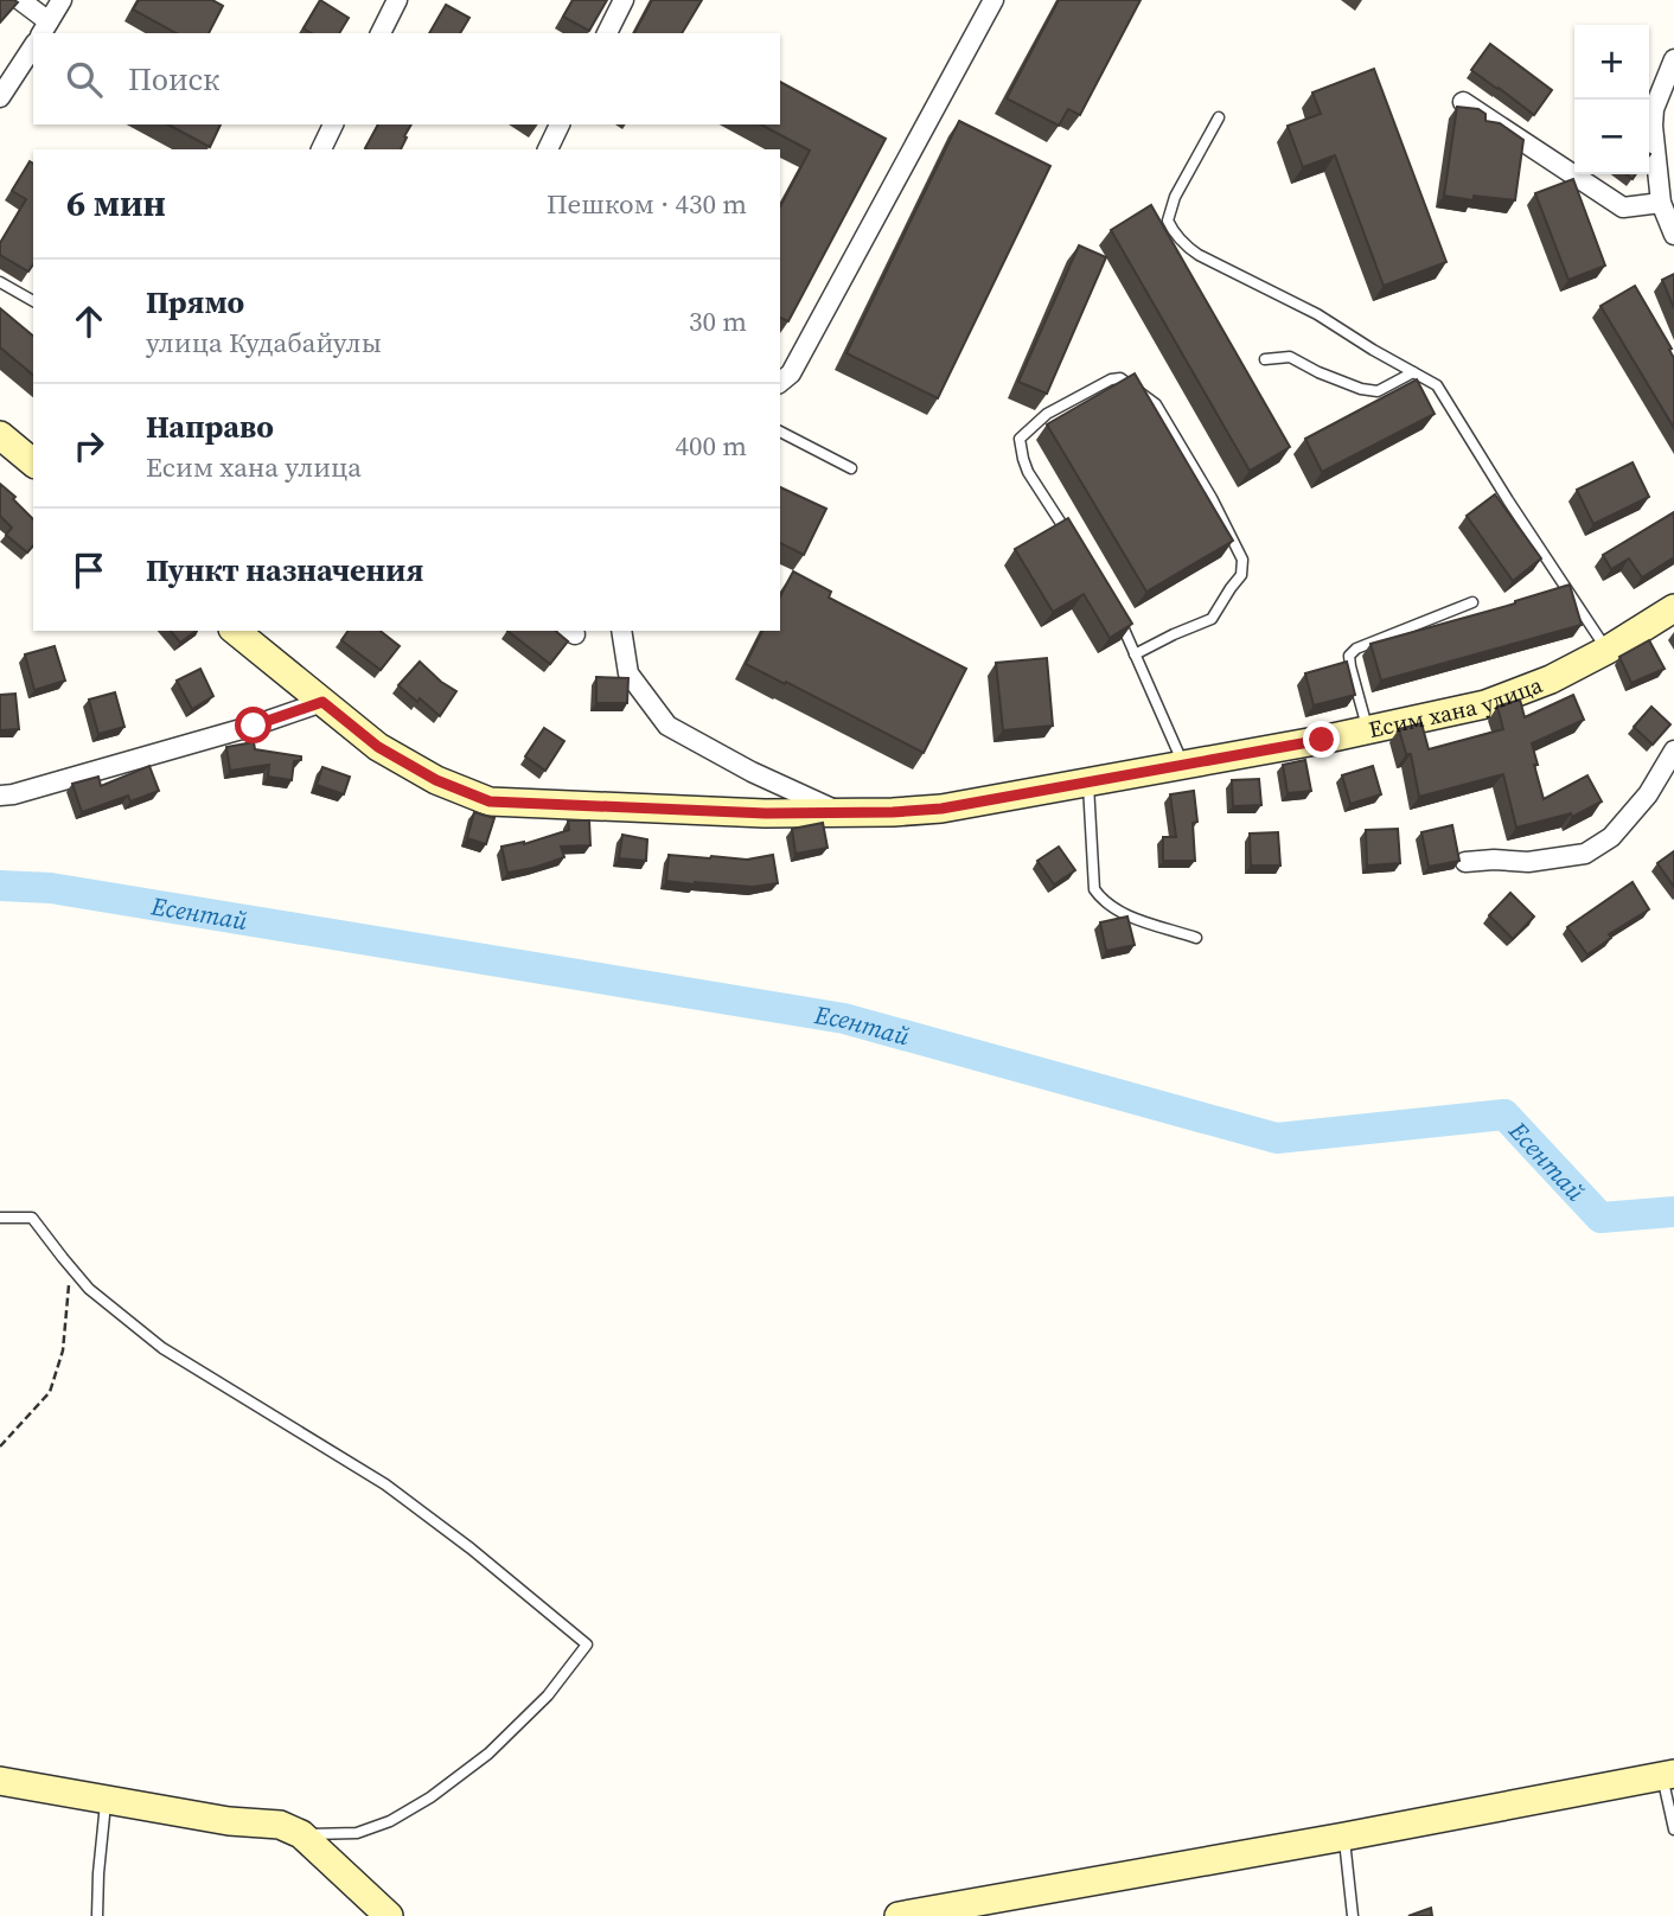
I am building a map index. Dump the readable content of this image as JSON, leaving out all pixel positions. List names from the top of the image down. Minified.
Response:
{"streets":{"street":["Есим хана улица"]},"water":["Есентай"],"page":{"map_buttons":["+","−"],"search":"Поиск","heading":["6 мин","Пешком · 430 m"],"list":[["Прямо","улица Кудабайулы","30 m"],["Направо","Есим хана улица","400 m"],"Пункт назначения"]}}
